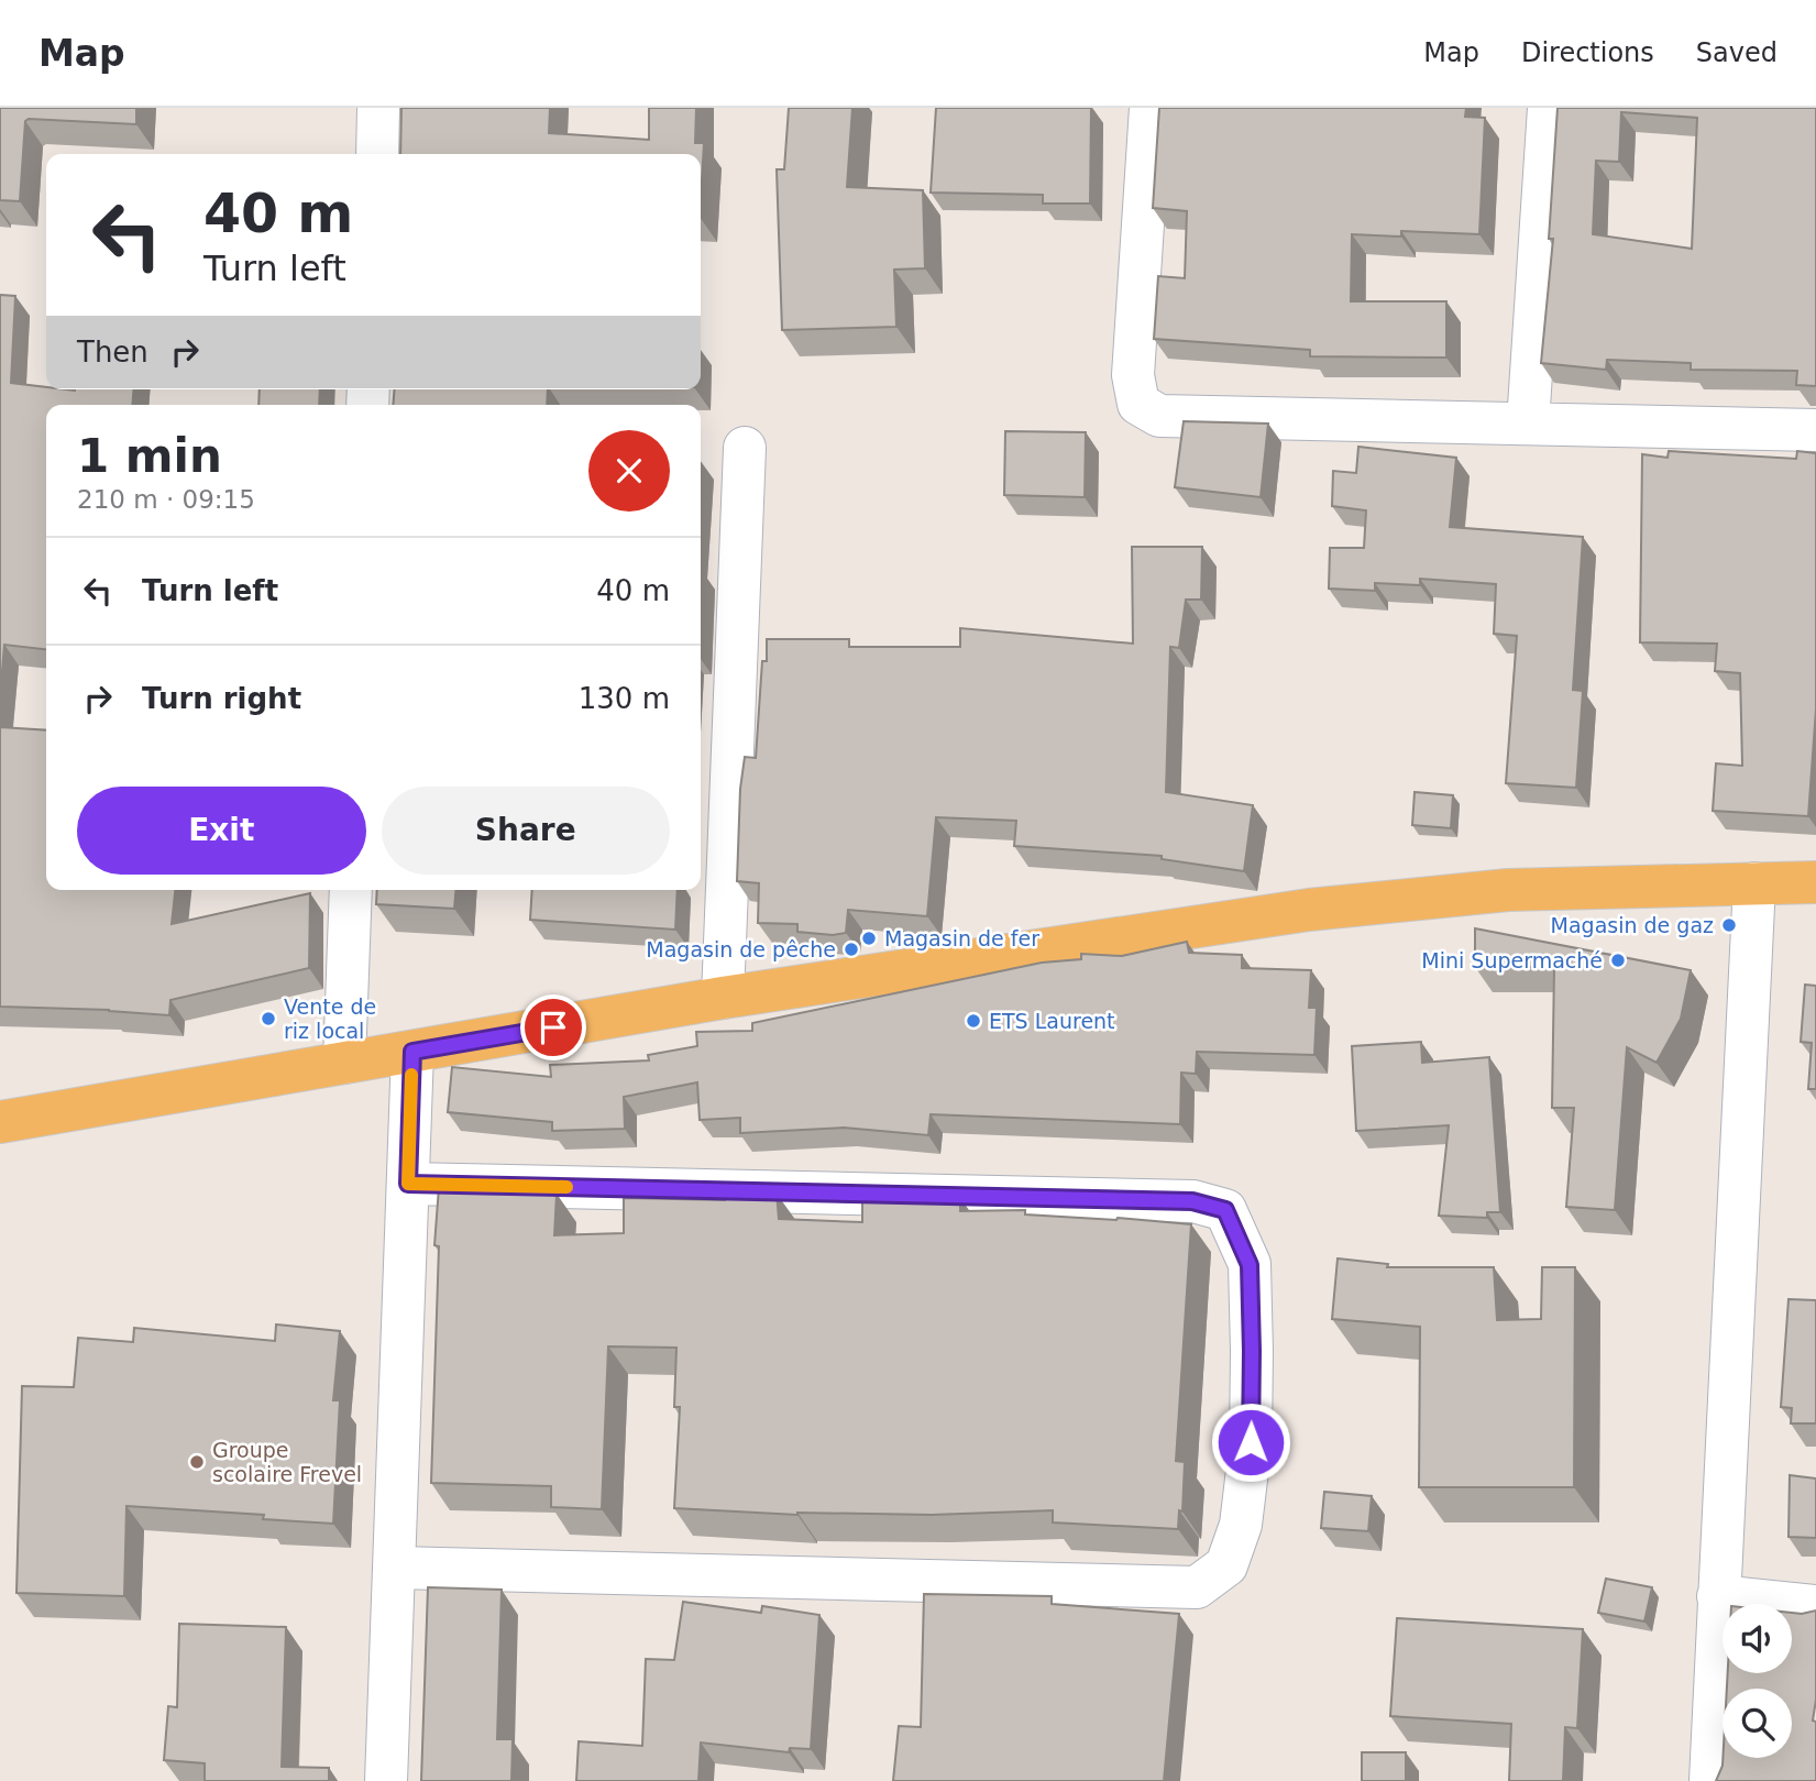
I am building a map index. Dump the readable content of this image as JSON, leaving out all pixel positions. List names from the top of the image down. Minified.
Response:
{"places":["Magasin de gaz","Magasin de fer","Magasin de pêche","Mini Supermaché","Vente de riz local","ETS Laurent","Groupe scolaire Frevel"],"page":{"header":"Map","nav":["Map","Directions","Saved"],"turn":["40 m","Turn left"],"then":"Then","heading":["1 min","210 m · 09:15"],"list":[{"name":"Turn left","value":"40 m"},{"name":"Turn right","value":"130 m"}],"buttons":["Exit","Share"]}}
